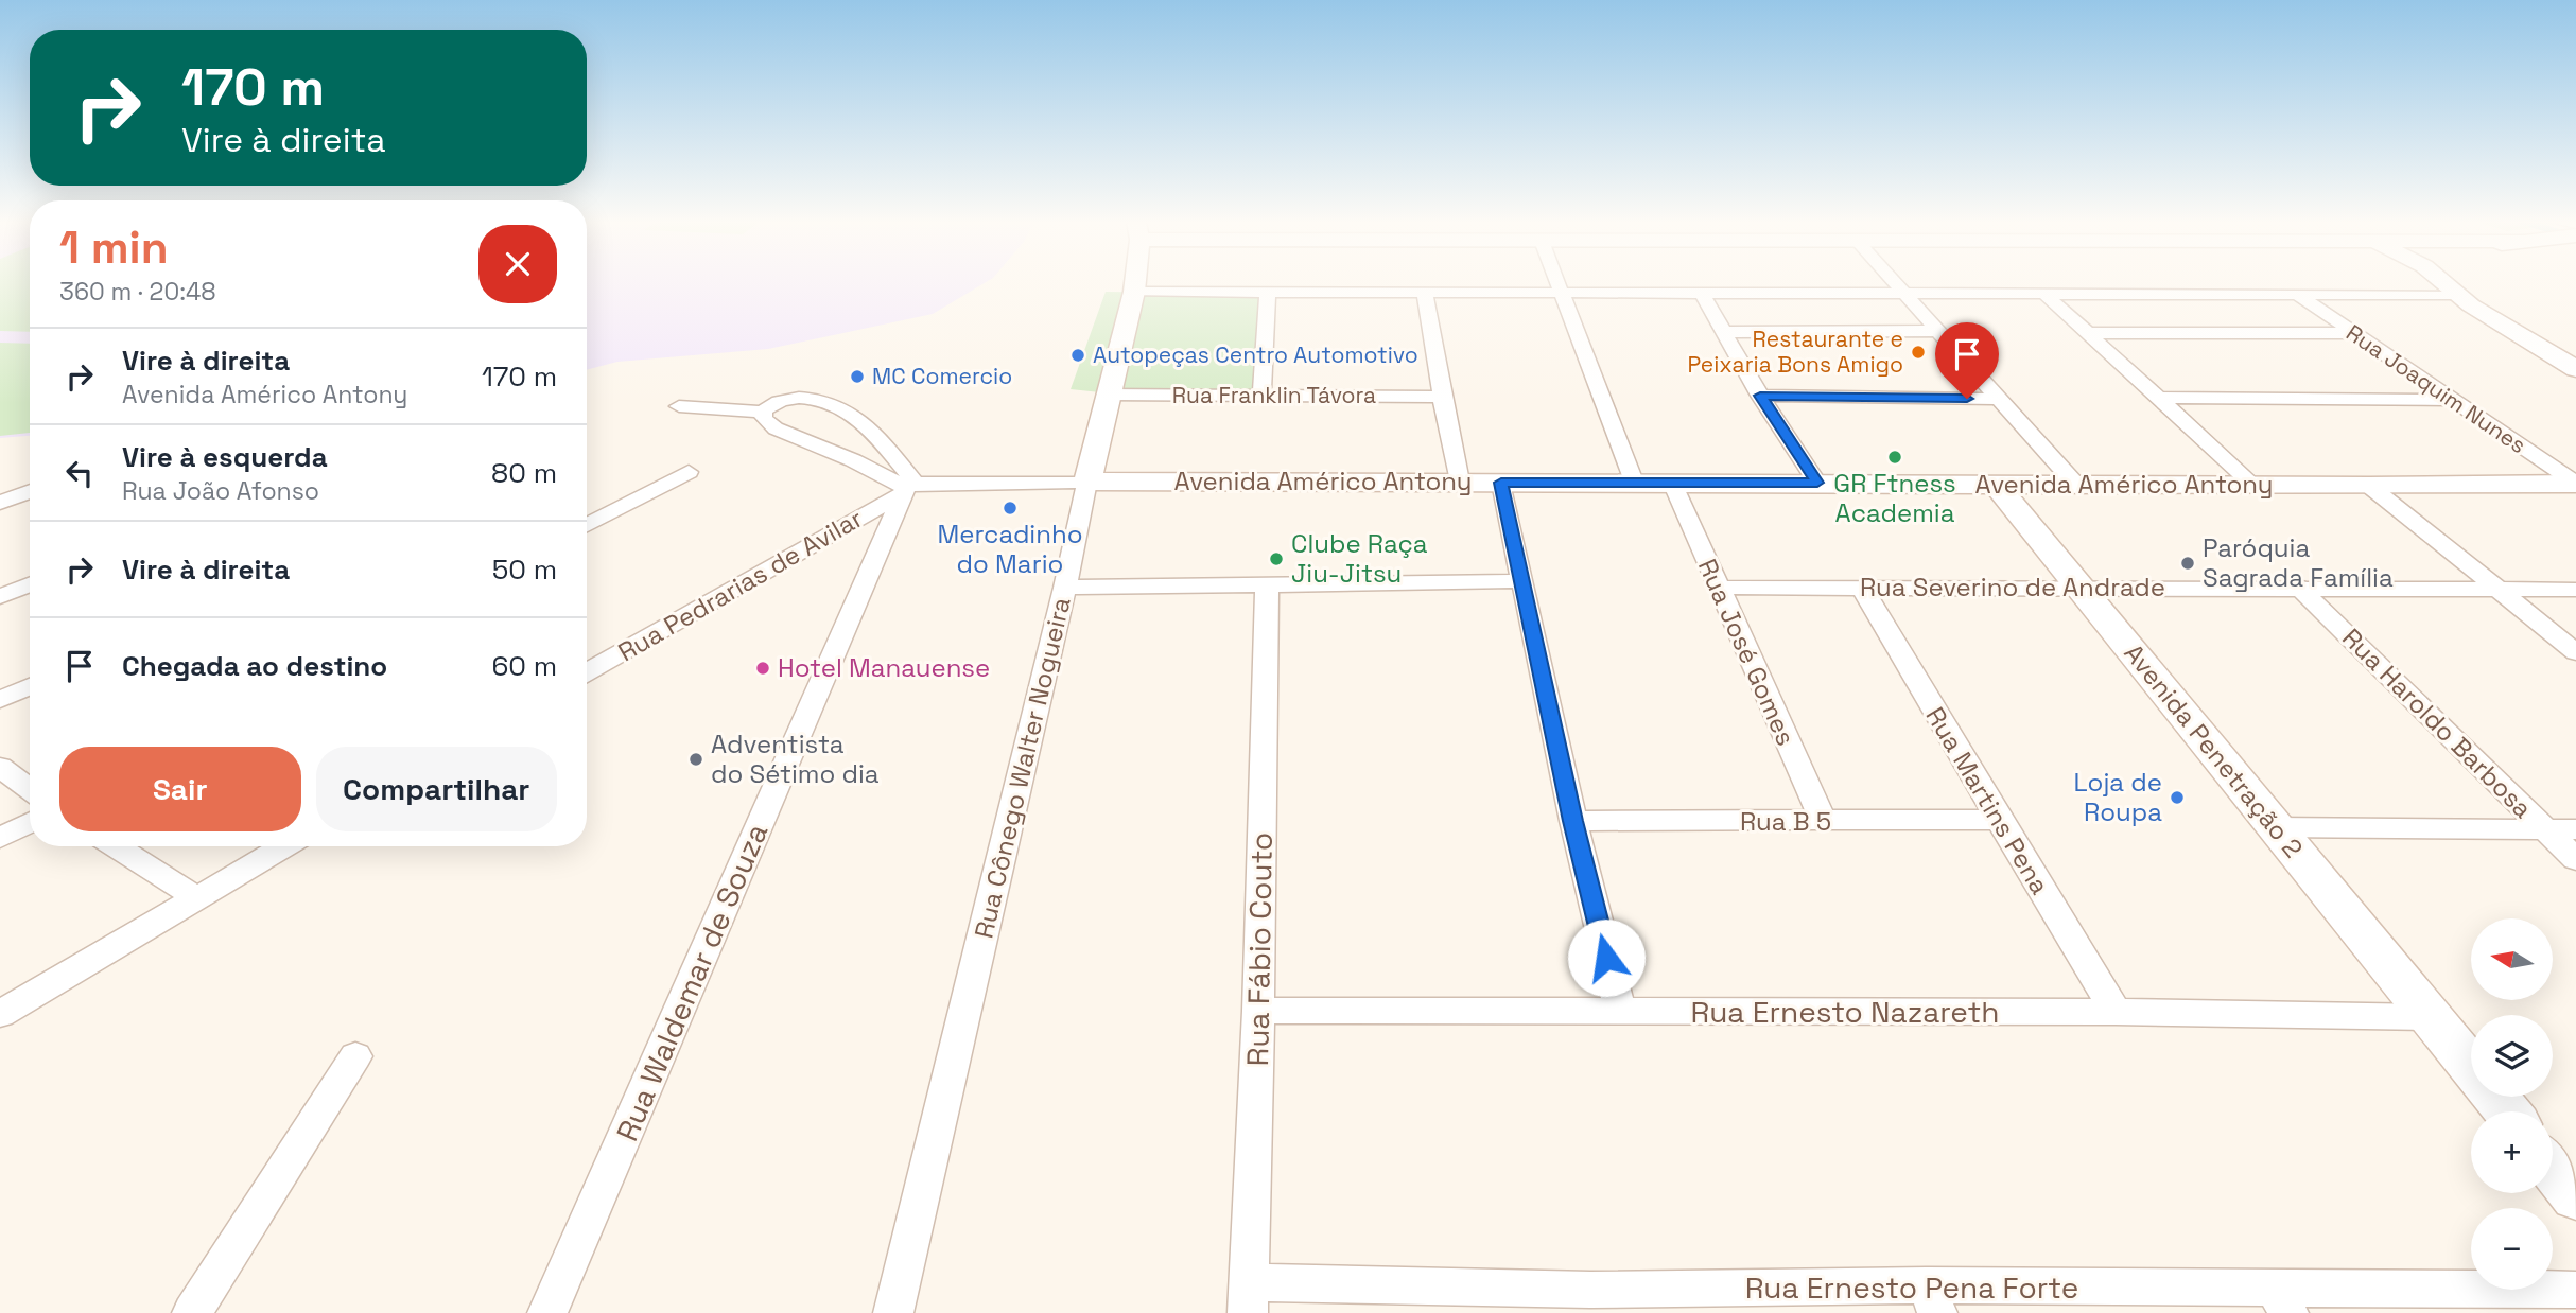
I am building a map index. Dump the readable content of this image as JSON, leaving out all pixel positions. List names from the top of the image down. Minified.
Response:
{"streets":{"street":["Rua Joaquim Nunes","Rua Franklin Távora","Avenida Américo Antony","Rua Pedrarias de Avilar","Rua Severino de Andrade","Rua José Gomes","Rua Haroldo Barbosa","Avenida Penetração 2","Rua Cônego Walter Nogueira","Rua Martins Pena","Rua B 5","Rua Fábio Couto","Rua Waldemar de Souza","Rua Ernesto Nazareth","Rua Ernesto Pena Forte"]},"crossings":[["Rua Joaquim Nunes","Avenida Américo Antony"],["Rua Franklin Távora","Rua Cônego Walter Nogueira"],["Avenida Américo Antony","Rua Pedrarias de Avilar"],["Avenida Américo Antony","Rua José Gomes"],["Avenida Américo Antony","Avenida Penetração 2"],["Avenida Américo Antony","Rua Cônego Walter Nogueira"],["Avenida Américo Antony","Rua Waldemar de Souza"],["Rua Pedrarias de Avilar","Rua Waldemar de Souza"],["Rua Severino de Andrade","Rua José Gomes"],["Rua Severino de Andrade","Rua Haroldo Barbosa"],["Rua Severino de Andrade","Avenida Penetração 2"],["Rua Severino de Andrade","Rua Martins Pena"],["Rua José Gomes","Rua B 5"],["Avenida Penetração 2","Rua Ernesto Nazareth"],["Rua Martins Pena","Rua B 5"],["Rua Martins Pena","Rua Ernesto Nazareth"],["Rua Fábio Couto","Rua Ernesto Nazareth"],["Rua Fábio Couto","Rua Ernesto Pena Forte"]],"places":["Restaurante e Peixaria Bons Amigo","Autopeças Centro Automotivo","MC Comercio","GR Ftness Academia","Mercadinho do Mario","Clube Raça Jiu-Jitsu","Paróquia Sagrada Família","Hotel Manauense","Adventista do Sétimo dia","Loja de Roupa"],"north":"left","page":{"turn":["170 m","Vire à direita"],"heading":["1 min","360 m · 20:48"],"list":[{"name":"Vire à direita","note":"Avenida Américo Antony","value":"170 m"},{"name":"Vire à esquerda","note":"Rua João Afonso","value":"80 m"},{"name":"Vire à direita","value":"50 m"},{"name":"Chegada ao destino","value":"60 m"}],"buttons":["Sair","Compartilhar"],"map_buttons":["+","−"]}}
